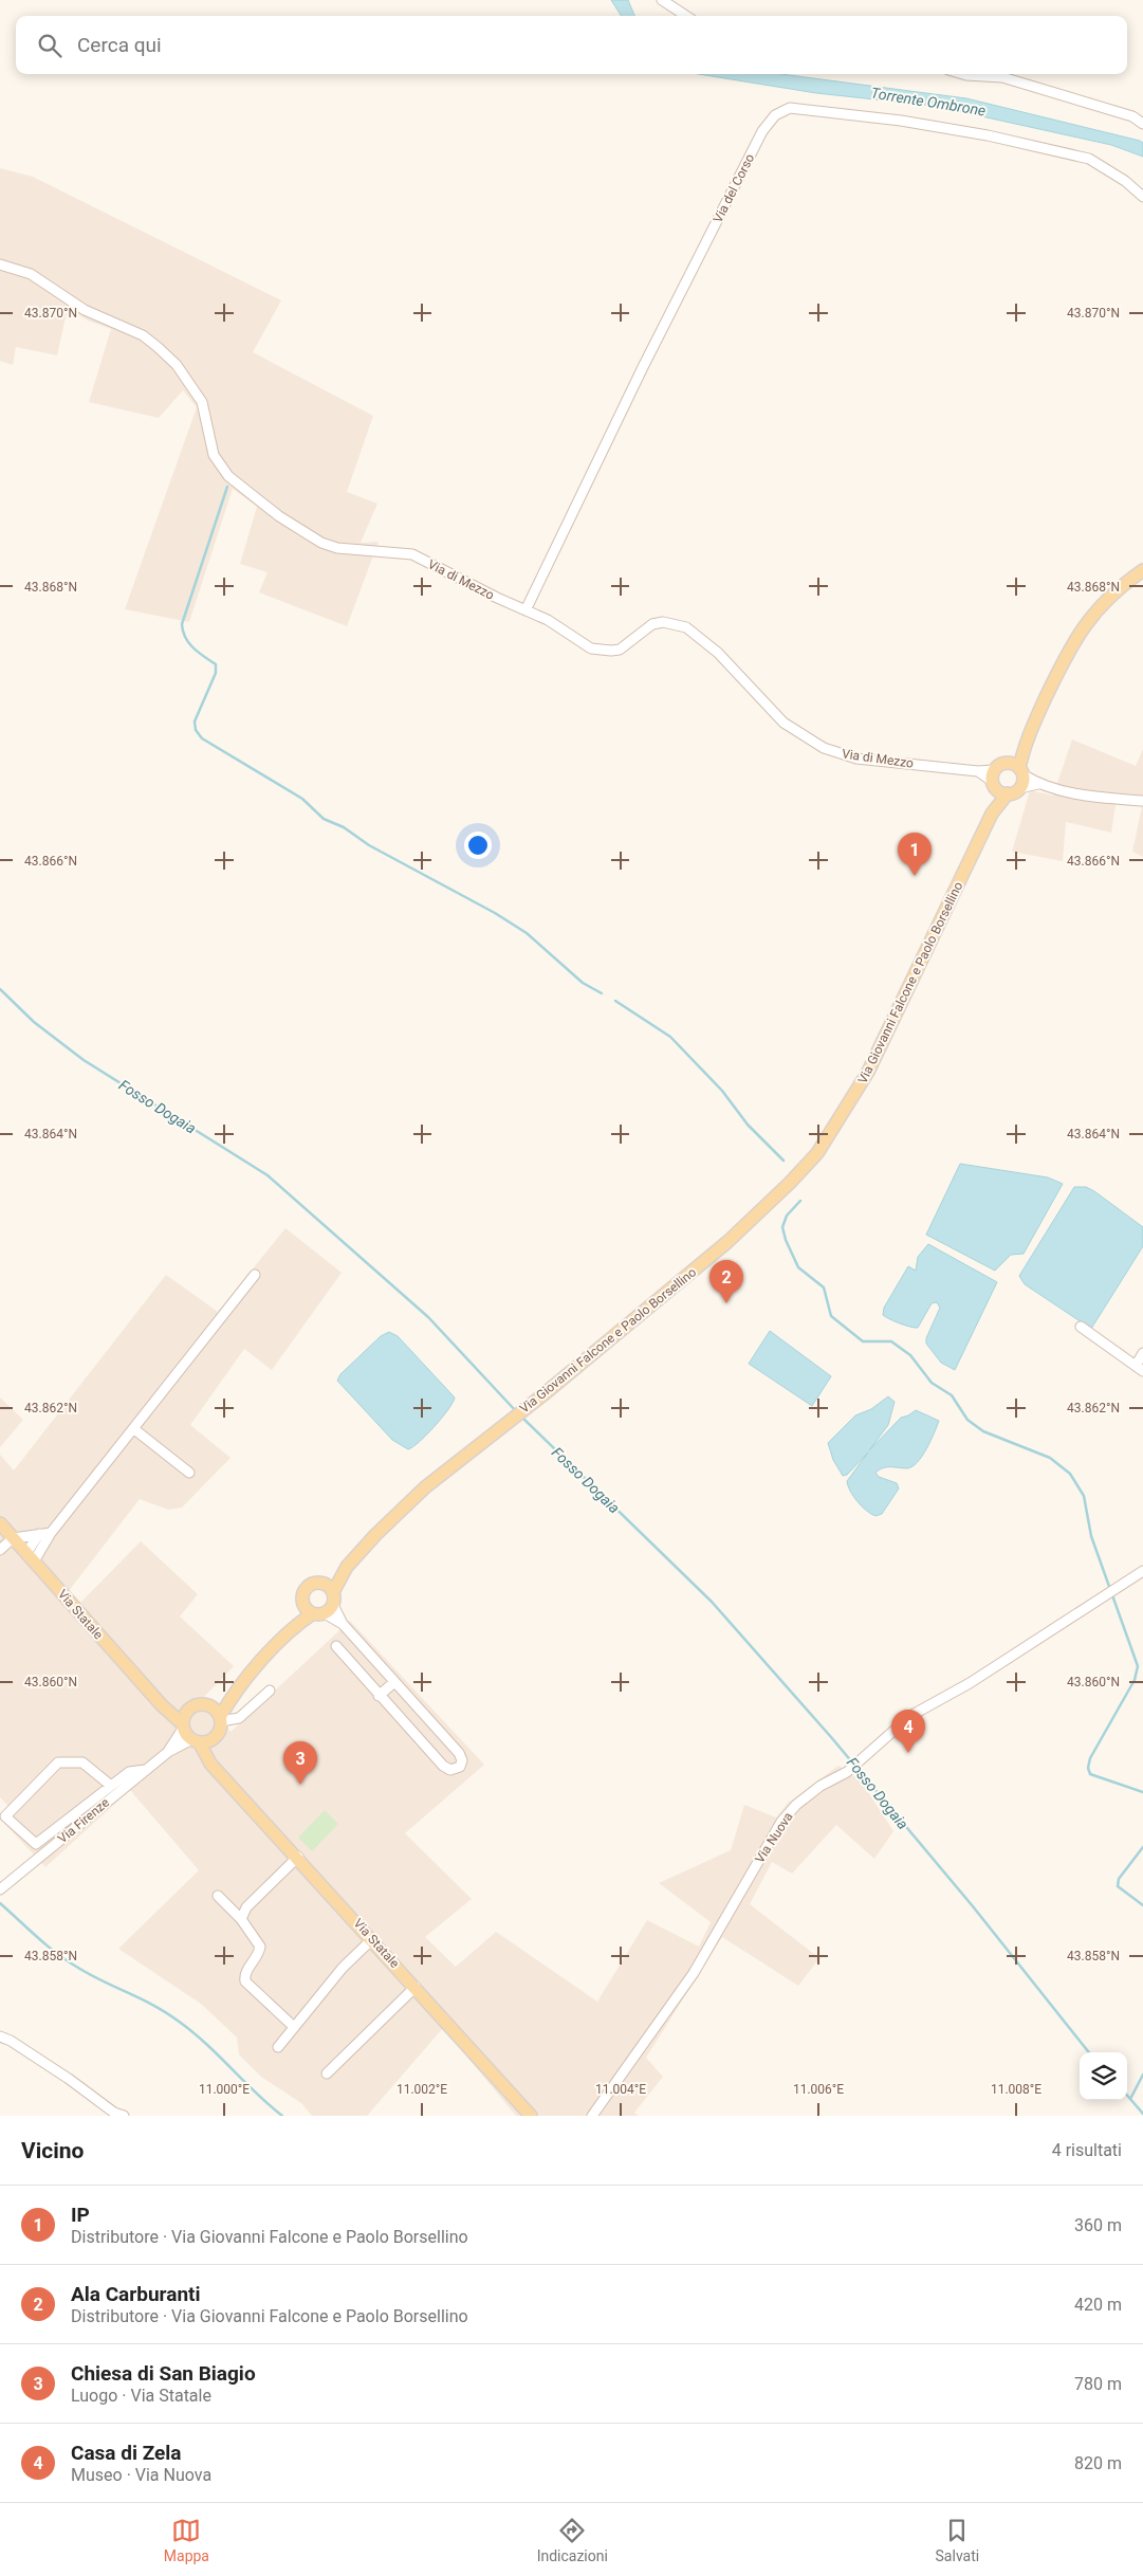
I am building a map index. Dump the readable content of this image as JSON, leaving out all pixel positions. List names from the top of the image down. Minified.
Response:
{"streets":{"main road":["Via Giovanni Falcone e Paolo Borsellino","Via Statale"],"street":["Via del Corso","Via di Mezzo","Via Firenze","Via Nuova"]},"crossings":[["Via del Corso","Via di Mezzo"],["Via di Mezzo","Via Giovanni Falcone e Paolo Borsellino"],["Via Giovanni Falcone e Paolo Borsellino","Via Statale"]],"water":["Torrente Ombrone","Fosso Dogaia"],"page":{"search":"Cerca qui","pins":["1","2","4","3"],"heading":["Vicino","4 risultati"],"list":[{"mark":"1","name":"IP","note":"Distributore · Via Giovanni Falcone e Paolo Borsellino","value":"360 m"},{"mark":"2","name":"Ala Carburanti","note":"Distributore · Via Giovanni Falcone e Paolo Borsellino","value":"420 m"},{"mark":"3","name":"Chiesa di San Biagio","note":"Luogo · Via Statale","value":"780 m"},{"mark":"4","name":"Casa di Zela","note":"Museo · Via Nuova","value":"820 m"}],"nav":["Mappa","Indicazioni","Salvati"]},"coordinates":["43.870°N","43.868°N","43.866°N","43.864°N","43.862°N","43.860°N","43.858°N","11.000°E","11.002°E","11.004°E","11.006°E","11.008°E"]}
